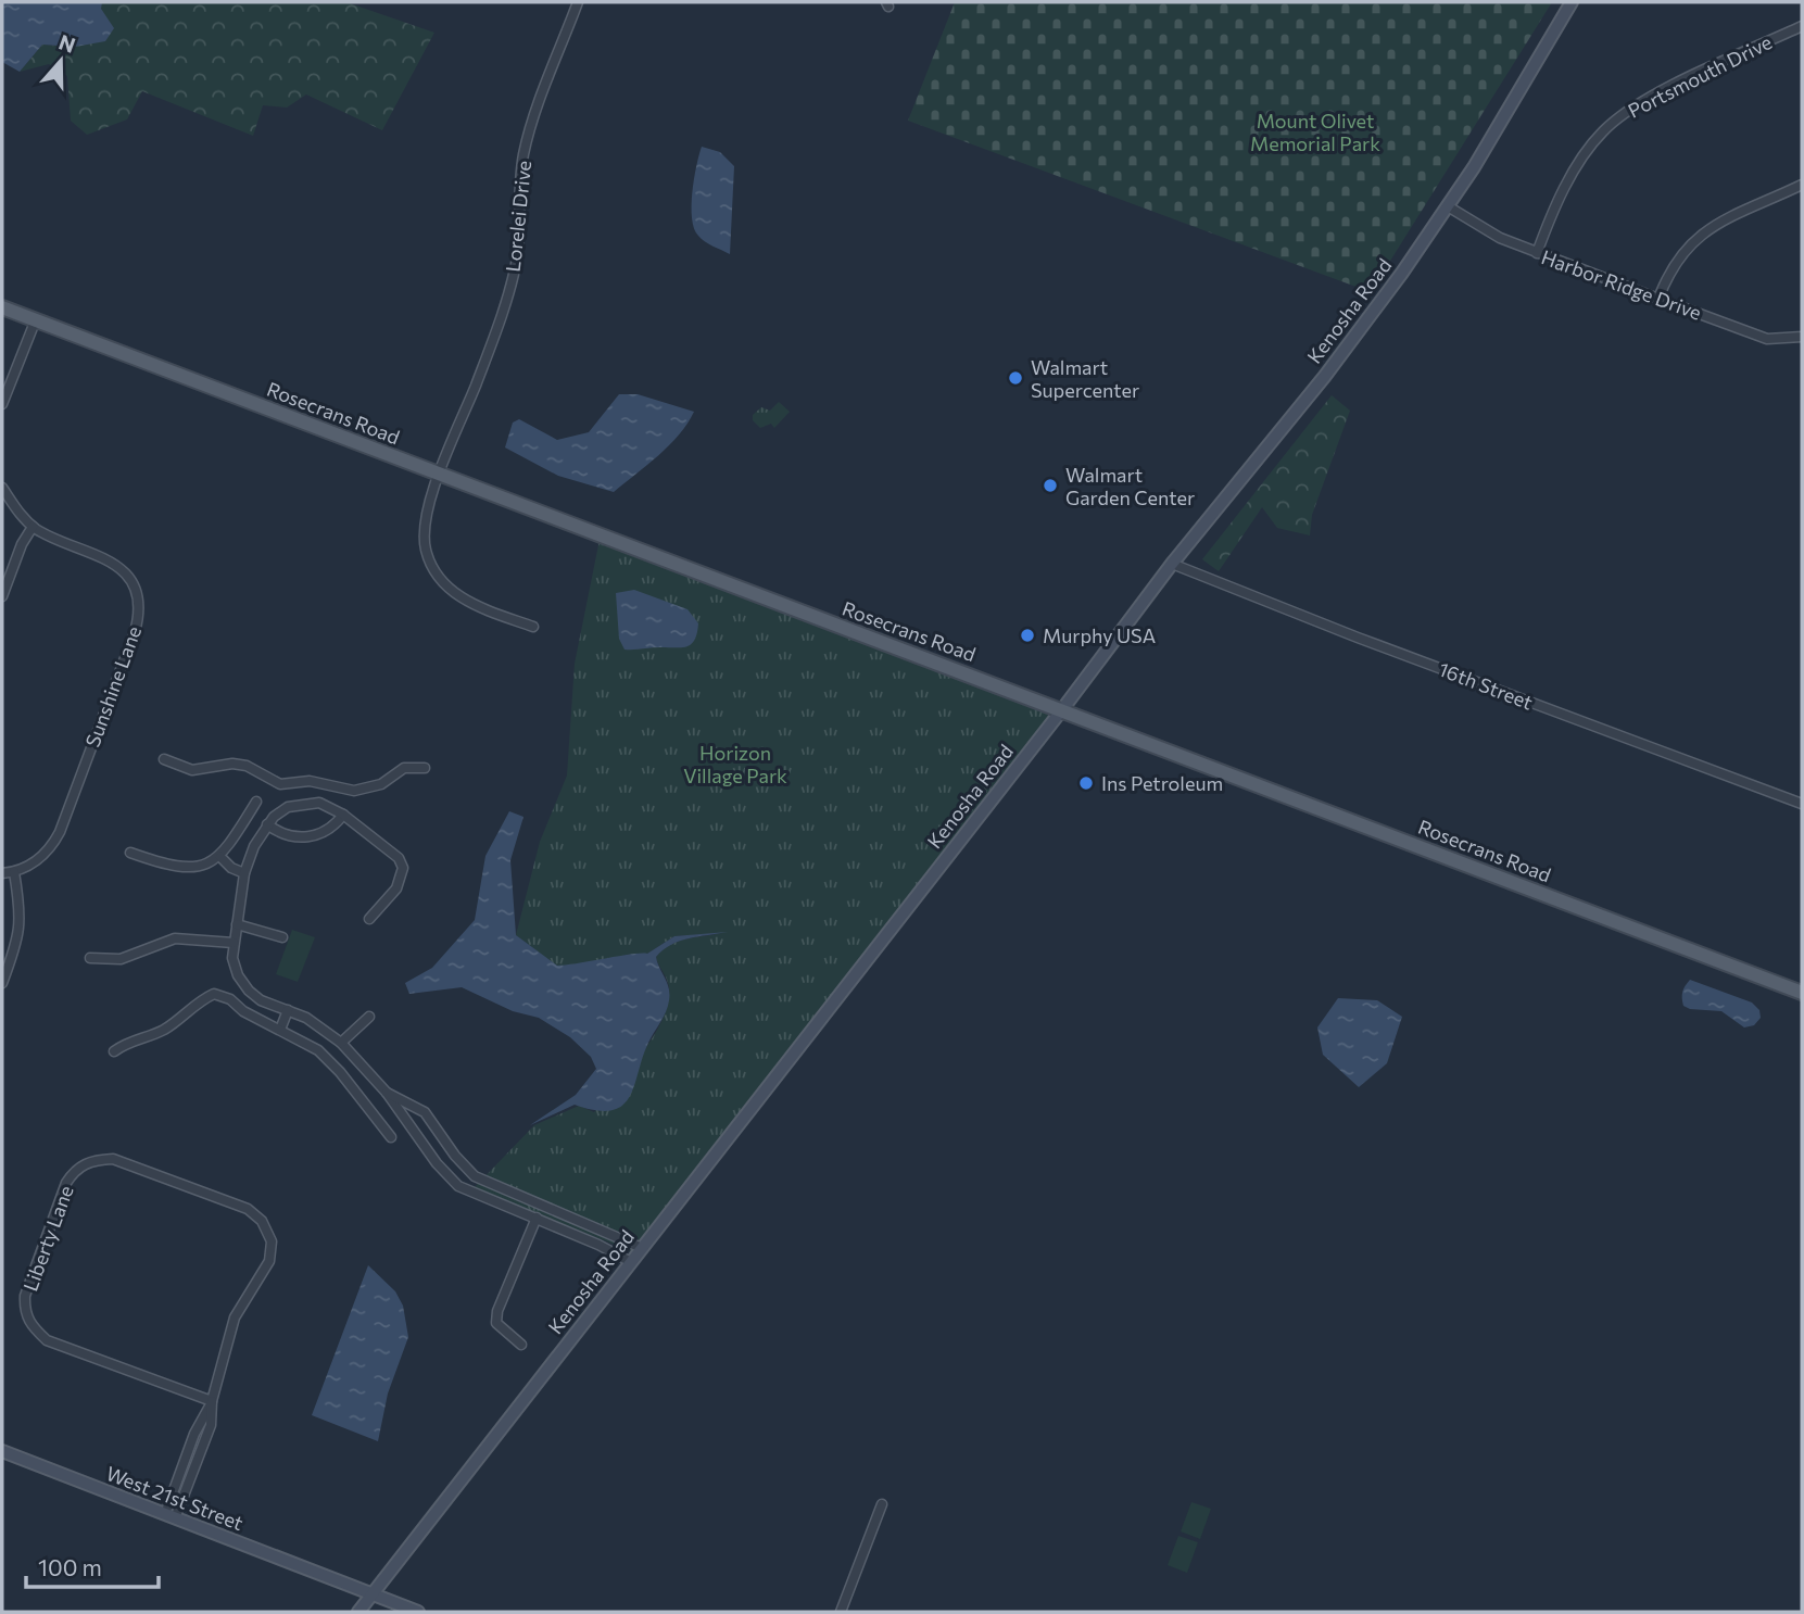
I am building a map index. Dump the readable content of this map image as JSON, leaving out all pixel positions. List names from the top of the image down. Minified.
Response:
{"streets":{"main road":["Rosecrans Road"],"street":["Portsmouth Drive","Lorelei Drive","Harbor Ridge Drive","Kenosha Road","16th Street","Sunshine Lane","Liberty Lane","West 21st Street"]},"crossings":[["Portsmouth Drive","Harbor Ridge Drive"],["Lorelei Drive","Rosecrans Road"],["Harbor Ridge Drive","Kenosha Road"],["Kenosha Road","Rosecrans Road"],["Kenosha Road","16th Street"],["Kenosha Road","West 21st Street"],["Liberty Lane","West 21st Street"]],"parks":["Mount Olivet Memorial Park","Horizon Village Park"],"places":["Walmart Supercenter","Walmart Garden Center","Murphy USA","Ins Petroleum"],"scale_bar":"100 m","north":"top"}
